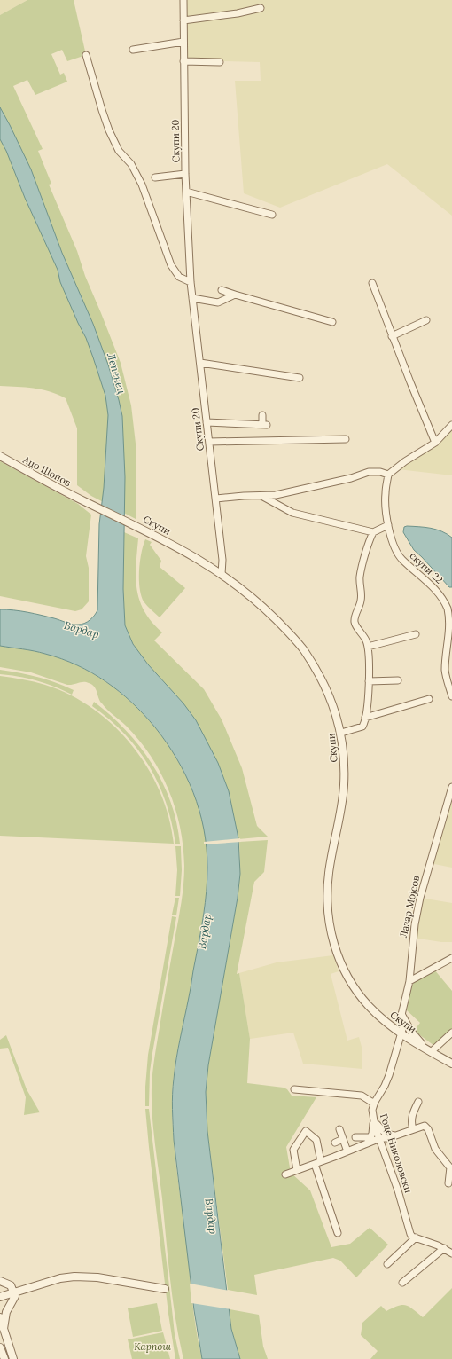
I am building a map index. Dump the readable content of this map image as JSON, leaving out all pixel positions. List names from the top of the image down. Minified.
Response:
{"streets":{"street":["Скупи 20","Ацо Шопов","Скупи","скупи 22","Лазар Мојсов","Гоце Николовски"]},"crossings":[["Скупи 20","Скупи"],["Ацо Шопов","Скупи"],["Скупи","Лазар Мојсов"],["Скупи","Гоце Николовски"],["Лазар Мојсов","Гоце Николовски"]],"water":["Лепенец","Вардар"],"parks":["Карпош"]}
